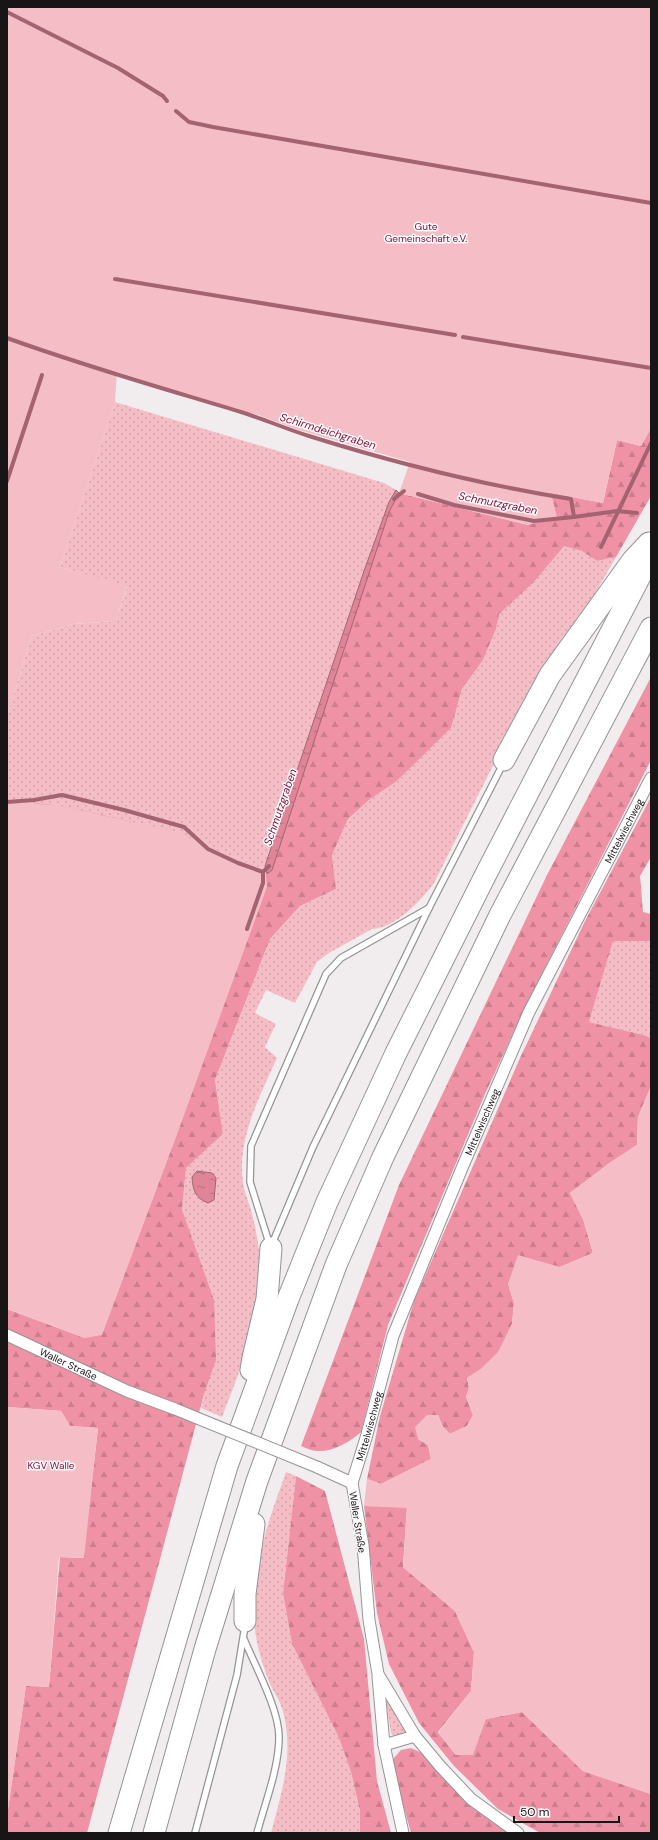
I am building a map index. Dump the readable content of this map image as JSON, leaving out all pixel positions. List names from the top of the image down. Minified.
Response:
{"streets":{"street":["Mittelwischweg","Waller Straße"]},"crossings":[["Mittelwischweg","Waller Straße"]],"water":["Schirmdeichgraben","Schmutzgraben"],"parks":["Gute Gemeinschaft e.V.","KGV Walle"],"scale_bar":"50 m"}
